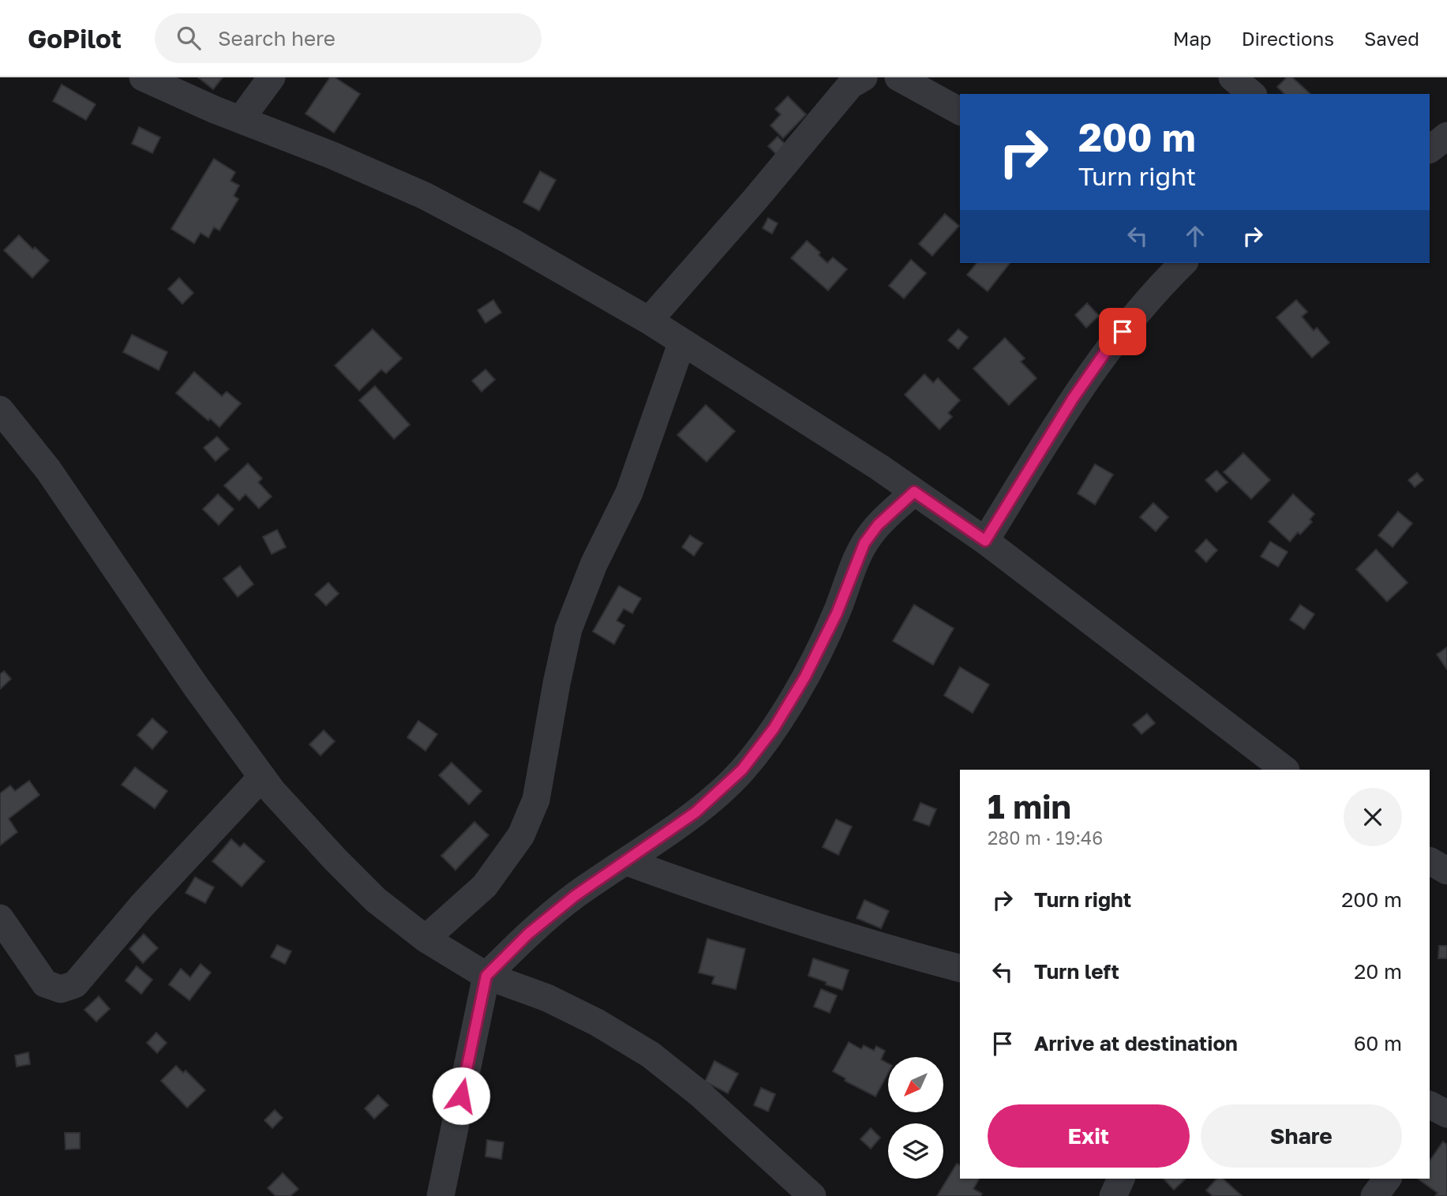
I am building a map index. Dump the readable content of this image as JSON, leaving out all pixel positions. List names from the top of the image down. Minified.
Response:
{"north":"bottom left","page":{"header":"GoPilot","search":"Search here","nav":["Map","Directions","Saved"],"turn":["200 m","Turn right"],"heading":["1 min","280 m · 19:46"],"list":[{"name":"Turn right","value":"200 m"},{"name":"Turn left","value":"20 m"},{"name":"Arrive at destination","value":"60 m"}],"buttons":["Exit","Share"]}}
